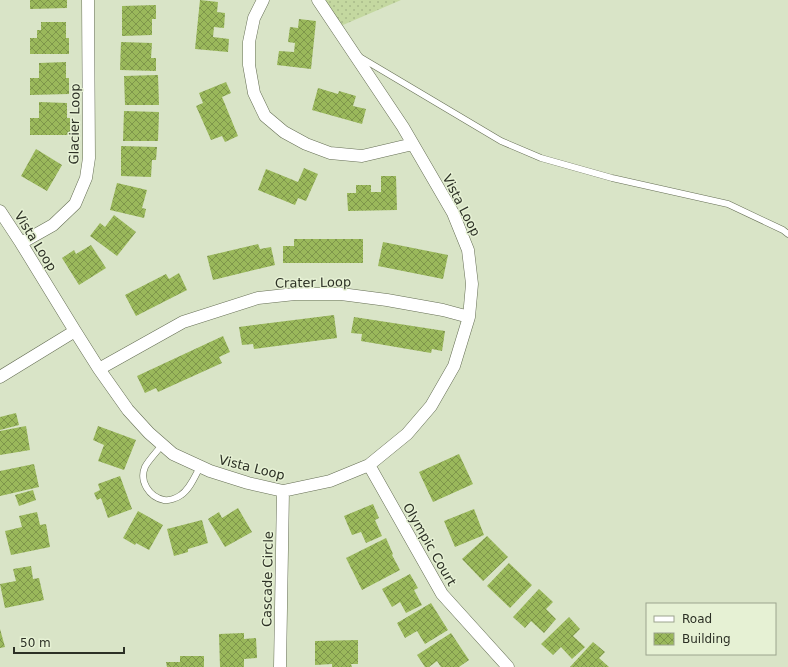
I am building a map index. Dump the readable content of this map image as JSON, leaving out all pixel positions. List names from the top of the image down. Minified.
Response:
{"streets":{"street":["Glacier Loop","Vista Loop","Crater Loop","Olympic Court","Cascade Circle"]},"crossings":[["Glacier Loop","Vista Loop"],["Vista Loop","Crater Loop"],["Vista Loop","Olympic Court"],["Vista Loop","Cascade Circle"]],"legend":["Road","Building"],"scale_bar":"50 m"}
